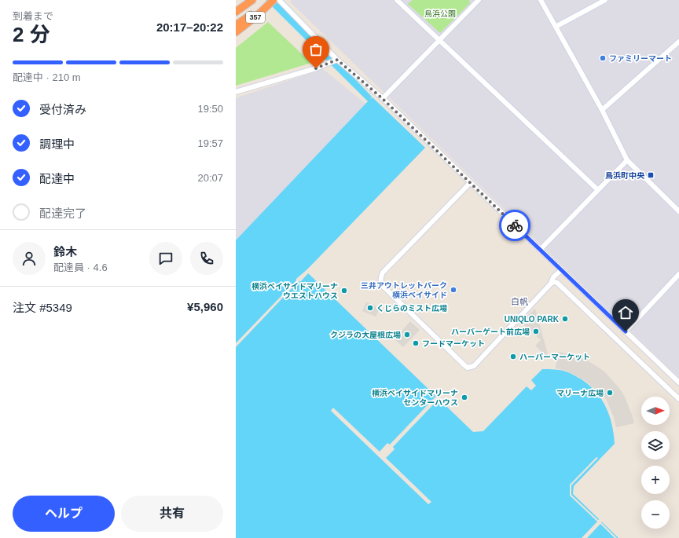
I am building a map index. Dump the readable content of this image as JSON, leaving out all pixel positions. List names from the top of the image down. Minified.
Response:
{"streets":{"highway":["357"]},"districts":["白帆"],"parks":["鳥浜公園"],"places":{"other":["ファミリーマート","三井アウトレットパーク 横浜ベイサイド","横浜ベイサイドマリーナ ウエストハウス","くじらのミスト広場","UNIQLO PARK","ハーバーゲート前広場","クジラの大屋根広場","フードマーケット","ハーバーマーケット","マリーナ広場","横浜ベイサイドマリーナ センターハウス"],"transit":["鳥浜町中央"]},"north":"right","page":{"heading":["2 分","到着まで","20:17–20:22"],"panel":["鈴木","配達員 · 4.6","注文 #5349","¥5,960"],"bar":"配達中 · 210 m","list":[["受付済み","19:50"],["調理中","19:57"],["配達中","20:07"],"配達完了"],"map_buttons":["+","−"],"buttons":["ヘルプ","共有"]}}
